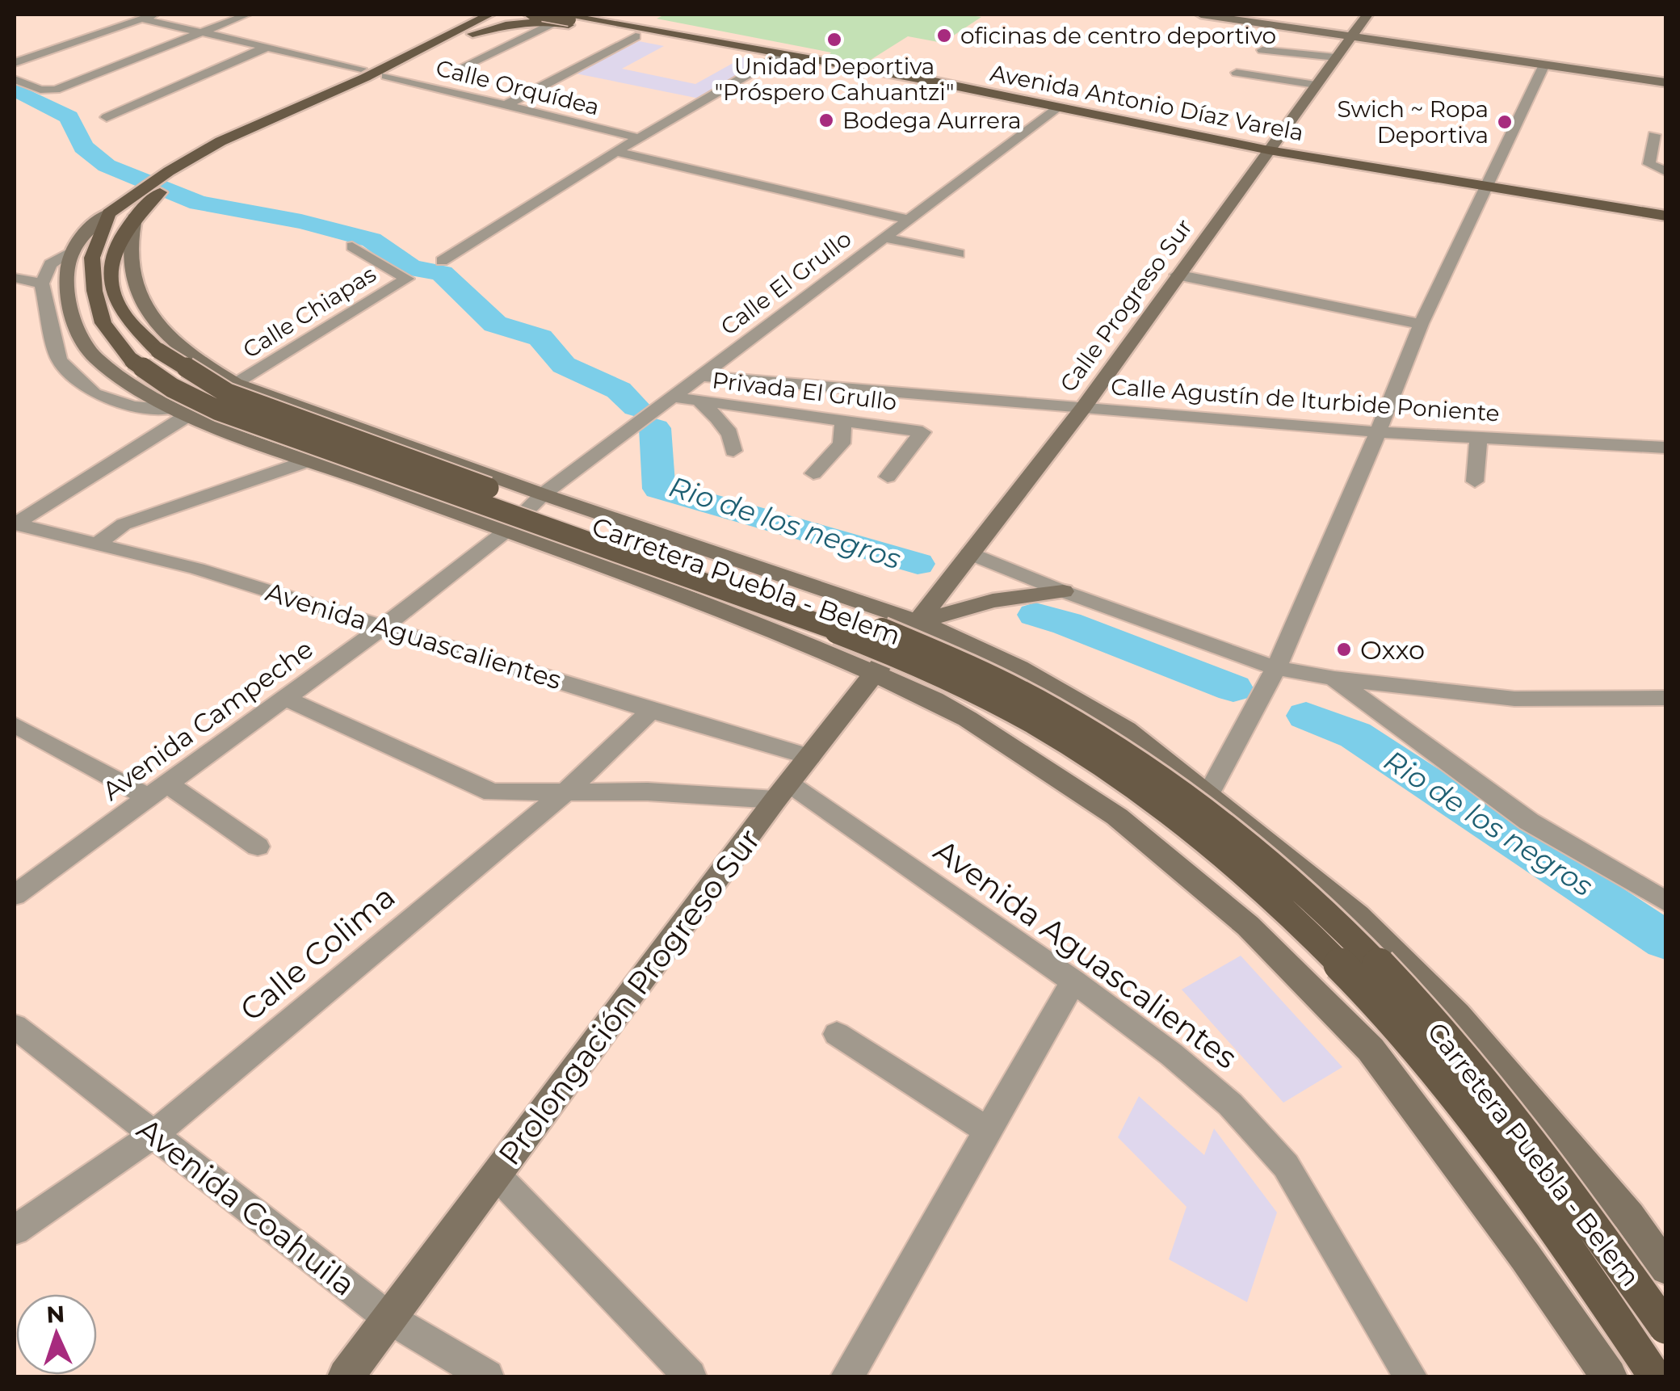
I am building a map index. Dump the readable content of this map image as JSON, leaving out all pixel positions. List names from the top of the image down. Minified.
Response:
{"streets":{"main road":["Avenida Antonio Díaz Varela","Carretera Puebla - Belem"],"street":["Calle Orquídea","Calle El Grullo","Calle Progreso Sur","Calle Chiapas","Privada El Grullo","Calle Agustín de Iturbide Poniente","Avenida Aguascalientes","Avenida Campeche","Calle Colima","Prolongación Progreso Sur","Avenida Coahuila"]},"crossings":[["Calle Orquídea","Carretera Puebla - Belem"],["Avenida Antonio Díaz Varela","Calle El Grullo"],["Avenida Antonio Díaz Varela","Calle Progreso Sur"],["Calle El Grullo","Privada El Grullo"],["Calle El Grullo","Calle Agustín de Iturbide Poniente"],["Calle El Grullo","Avenida Campeche"],["Calle Progreso Sur","Calle Agustín de Iturbide Poniente"],["Calle Progreso Sur","Prolongación Progreso Sur"],["Carretera Puebla - Belem","Avenida Campeche"],["Carretera Puebla - Belem","Prolongación Progreso Sur"],["Avenida Aguascalientes","Avenida Campeche"],["Avenida Aguascalientes","Calle Colima"],["Avenida Aguascalientes","Prolongación Progreso Sur"],["Calle Colima","Avenida Coahuila"],["Prolongación Progreso Sur","Avenida Coahuila"]],"water":["Rio de los negros"],"places":["oficinas de centro deportivo","Unidad Deportiva \"Próspero Cahuantzi\"","Bodega Aurrera","Swich ~ Ropa Deportiva","Oxxo"],"north":"top"}
